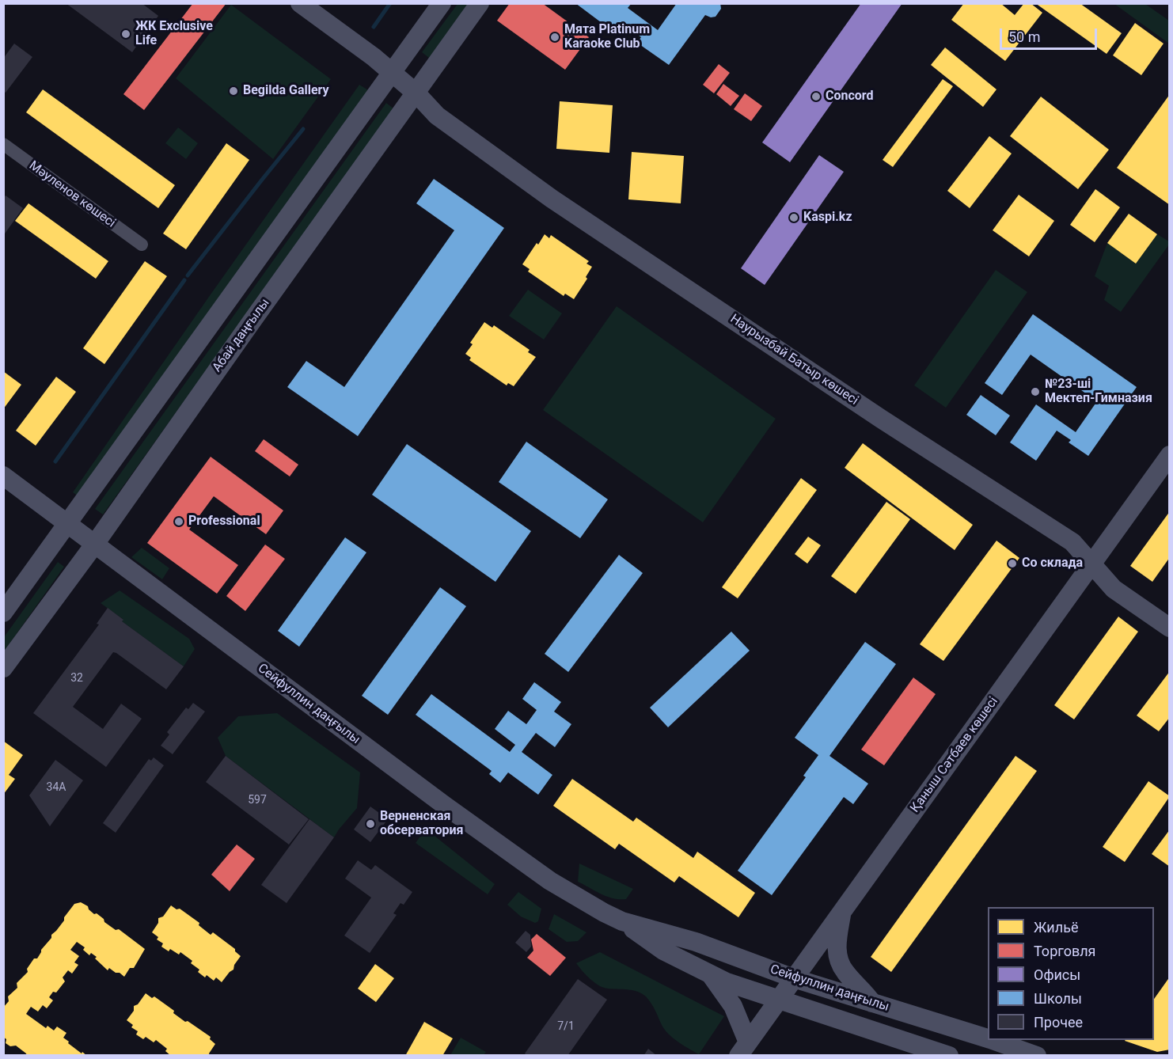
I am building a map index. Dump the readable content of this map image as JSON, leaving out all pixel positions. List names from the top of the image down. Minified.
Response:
{"streets":{"main road":["Абай даңғылы","Наурызбай Батыр көшесі","Сейфуллин даңғылы","Қаныш Сәтбаев көшесі"],"street":["Мәуленов көшесі"]},"crossings":[["Абай даңғылы","Наурызбай Батыр көшесі"],["Абай даңғылы","Сейфуллин даңғылы"],["Наурызбай Батыр көшесі","Қаныш Сәтбаев көшесі"],["Сейфуллин даңғылы","Қаныш Сәтбаев көшесі"]],"places":["ЖК Exclusive Life","Мята Platinum Karaoke Club","Begilda Gallery","Concord","Kaspi.kz","№23-ші Мектеп-Гимназия","Professional","Со склада","Верненская обсерватория"],"house_numbers":["32","34А","597","7/1"],"legend":["Жильё","Торговля","Офисы","Школы","Прочее"],"scale_bar":"50 m"}
